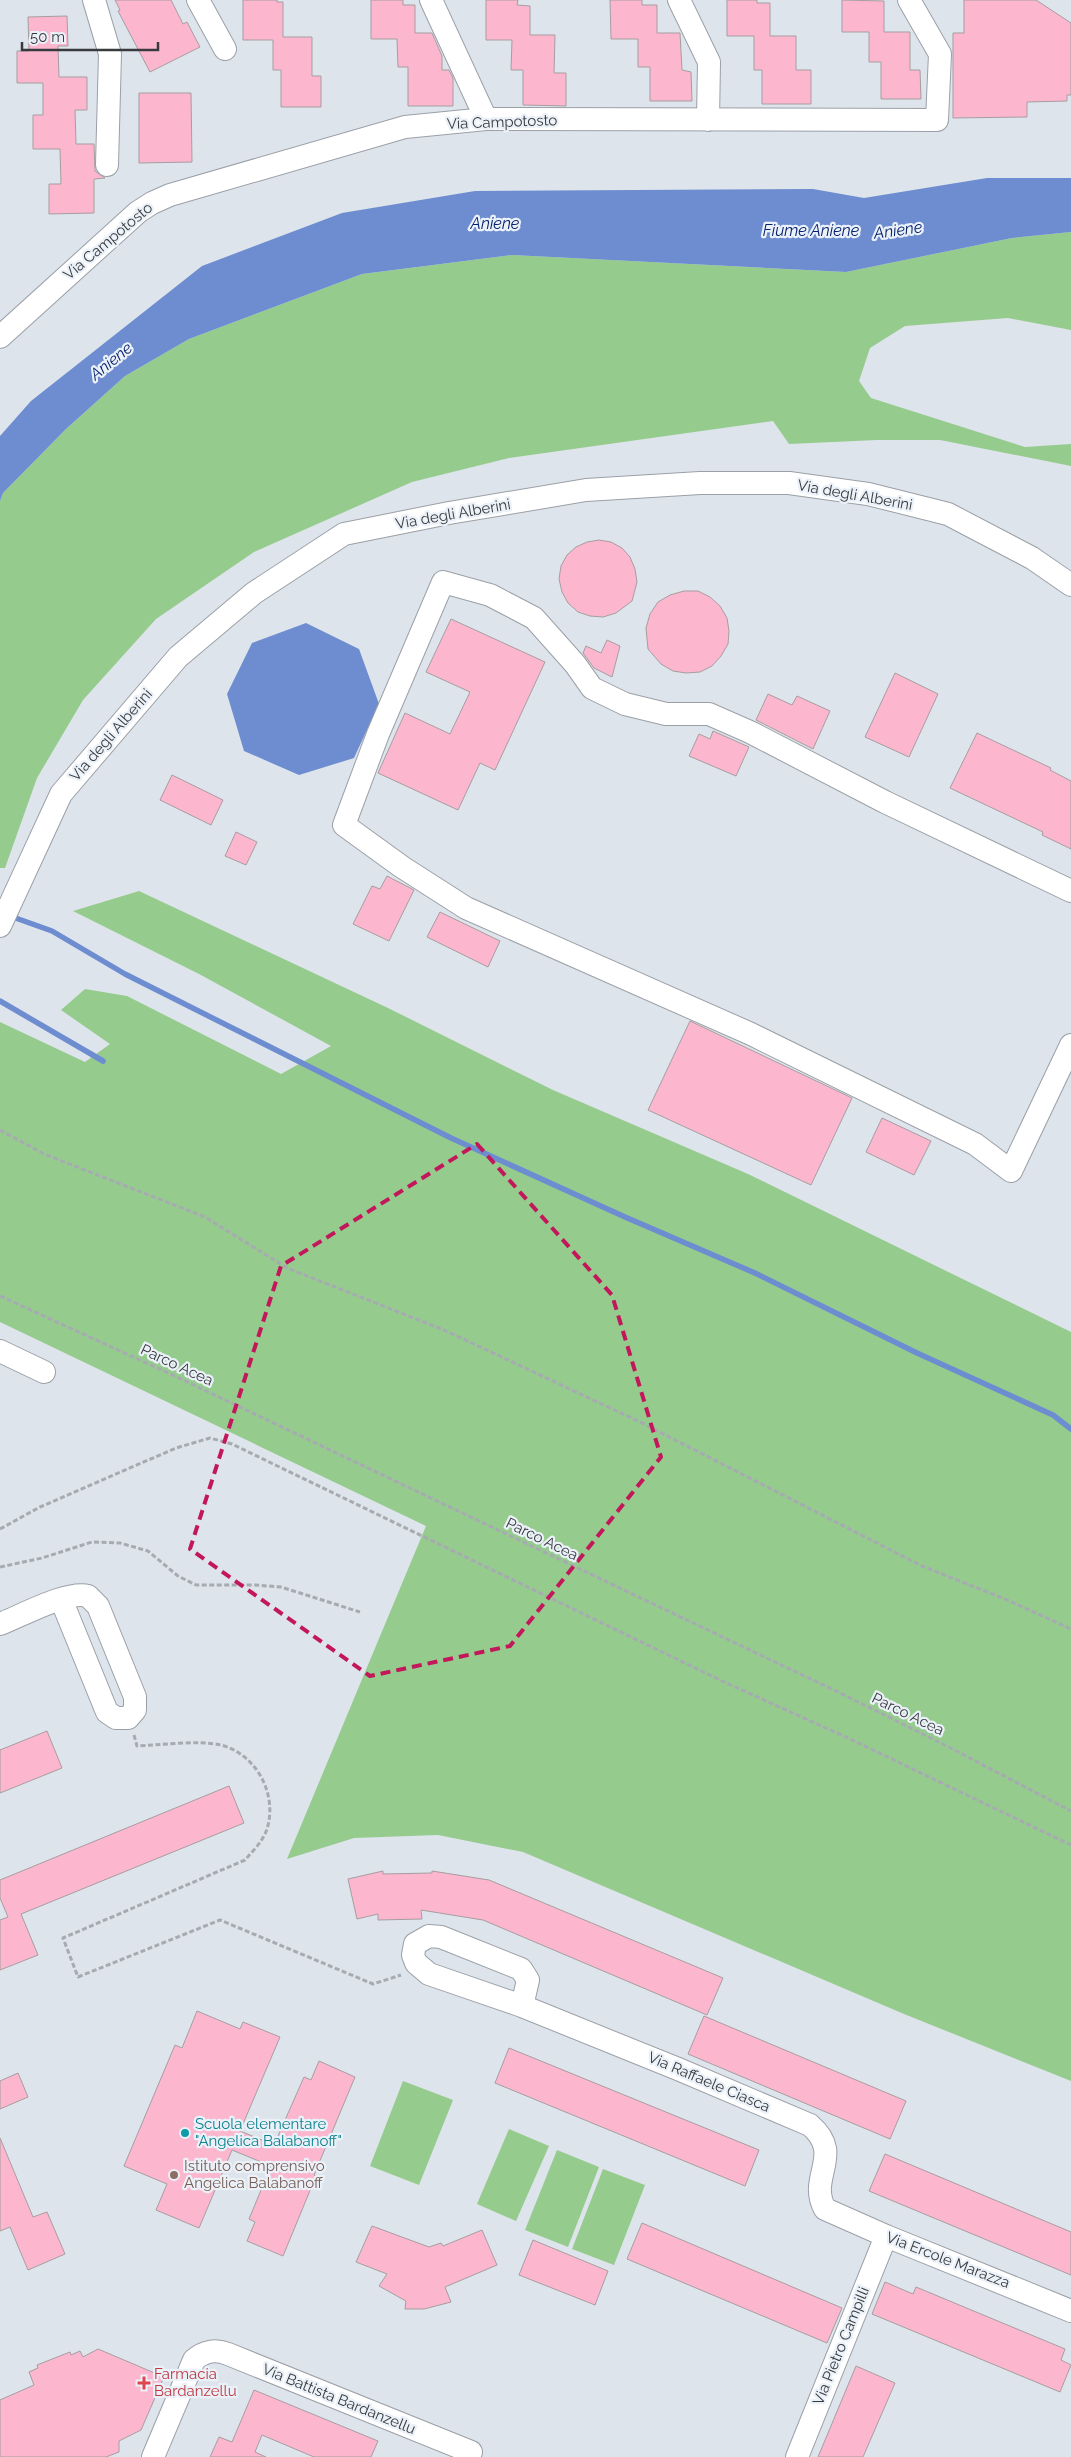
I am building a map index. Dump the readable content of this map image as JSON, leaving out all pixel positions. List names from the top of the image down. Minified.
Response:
{"streets":{"street":["Via Campotosto","Via degli Alberini","Via Raffaele Ciasca","Via Ercole Marazza","Via Pietro Campilli","Via Battista Bardanzellu"],"path":["Parco Acea"]},"crossings":[["Via Raffaele Ciasca","Via Ercole Marazza"],["Via Ercole Marazza","Via Pietro Campilli"]],"water":["Aniene","Fiume Aniene"],"places":{"other":["Scuola elementare \"Angelica Balabanoff\"","Istituto comprensivo Angelica Balabanoff"],"health":["Farmacia Bardanzellu"]},"scale_bar":"50 m"}
